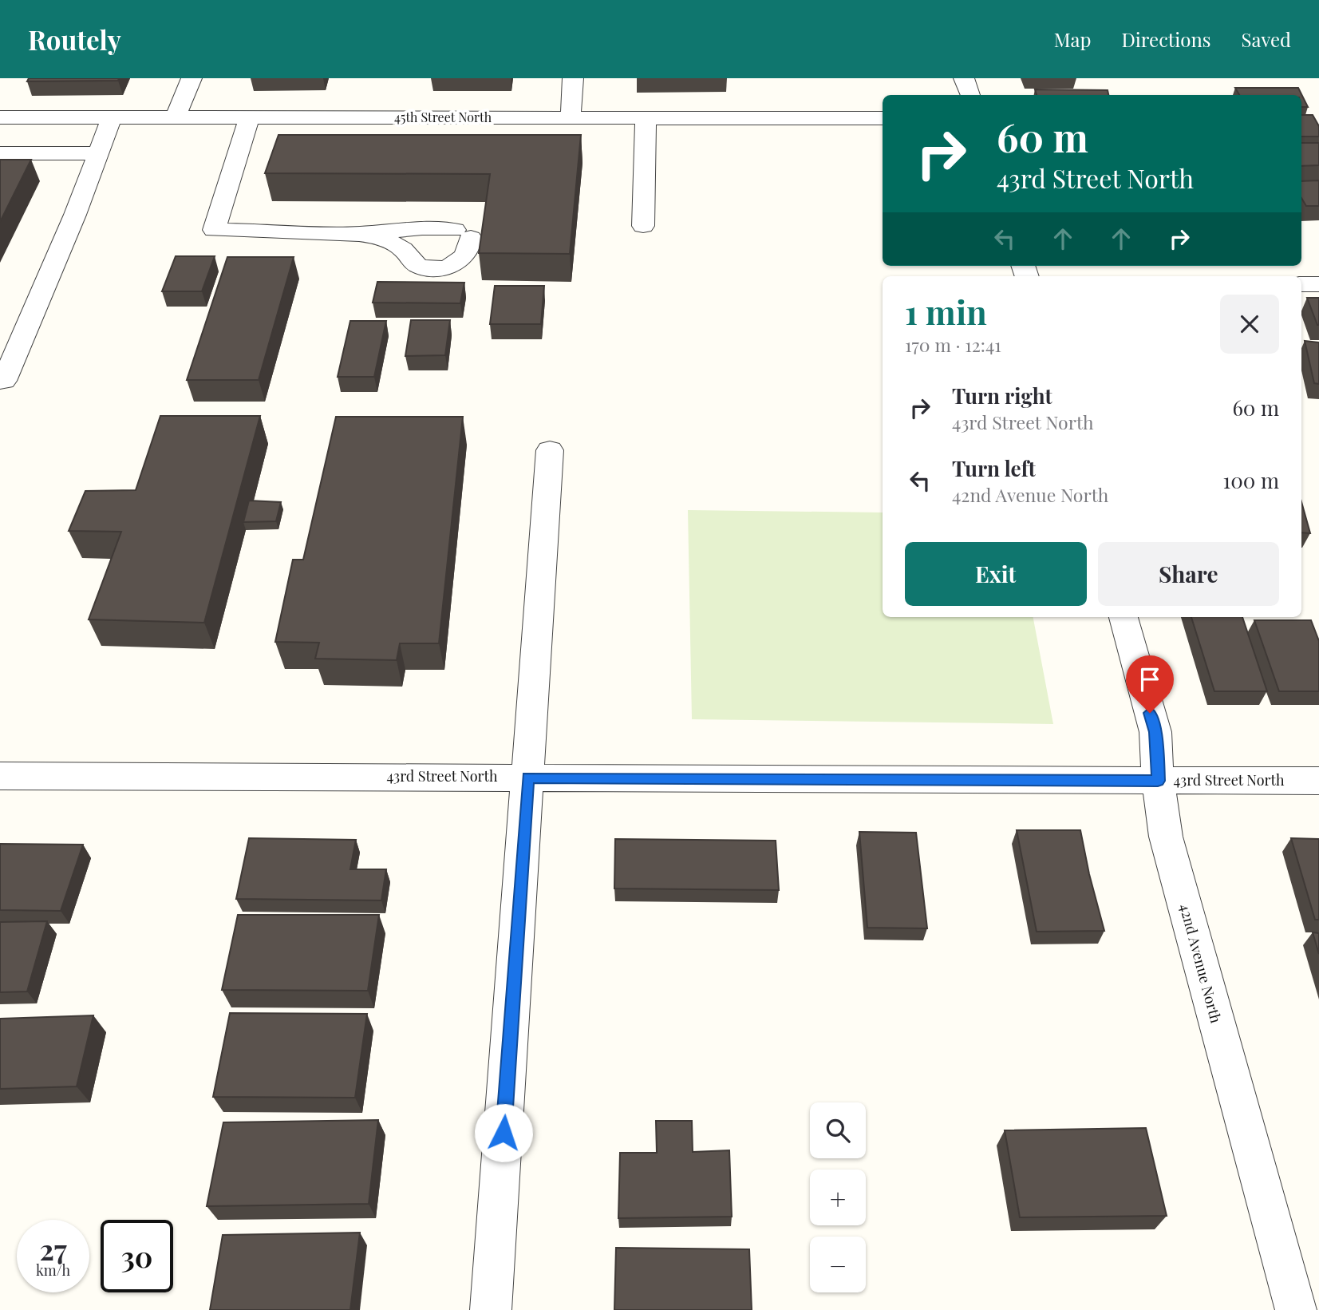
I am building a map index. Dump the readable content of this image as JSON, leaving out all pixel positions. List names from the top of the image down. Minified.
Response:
{"streets":{"street":["45th Street North","43rd Street North","42nd Avenue North"]},"crossings":[["43rd Street North","42nd Avenue North"]],"page":{"header":"Routely","nav":["Map","Directions","Saved"],"turn":["60 m","43rd Street North"],"heading":["1 min","170 m · 12:41"],"list":[{"name":"Turn right","note":"43rd Street North","value":"60 m"},{"name":"Turn left","note":"42nd Avenue North","value":"100 m"}],"buttons":["Exit","Share"],"map_buttons":["+","−"],"speed":"27 km/h","limit":"30"}}
